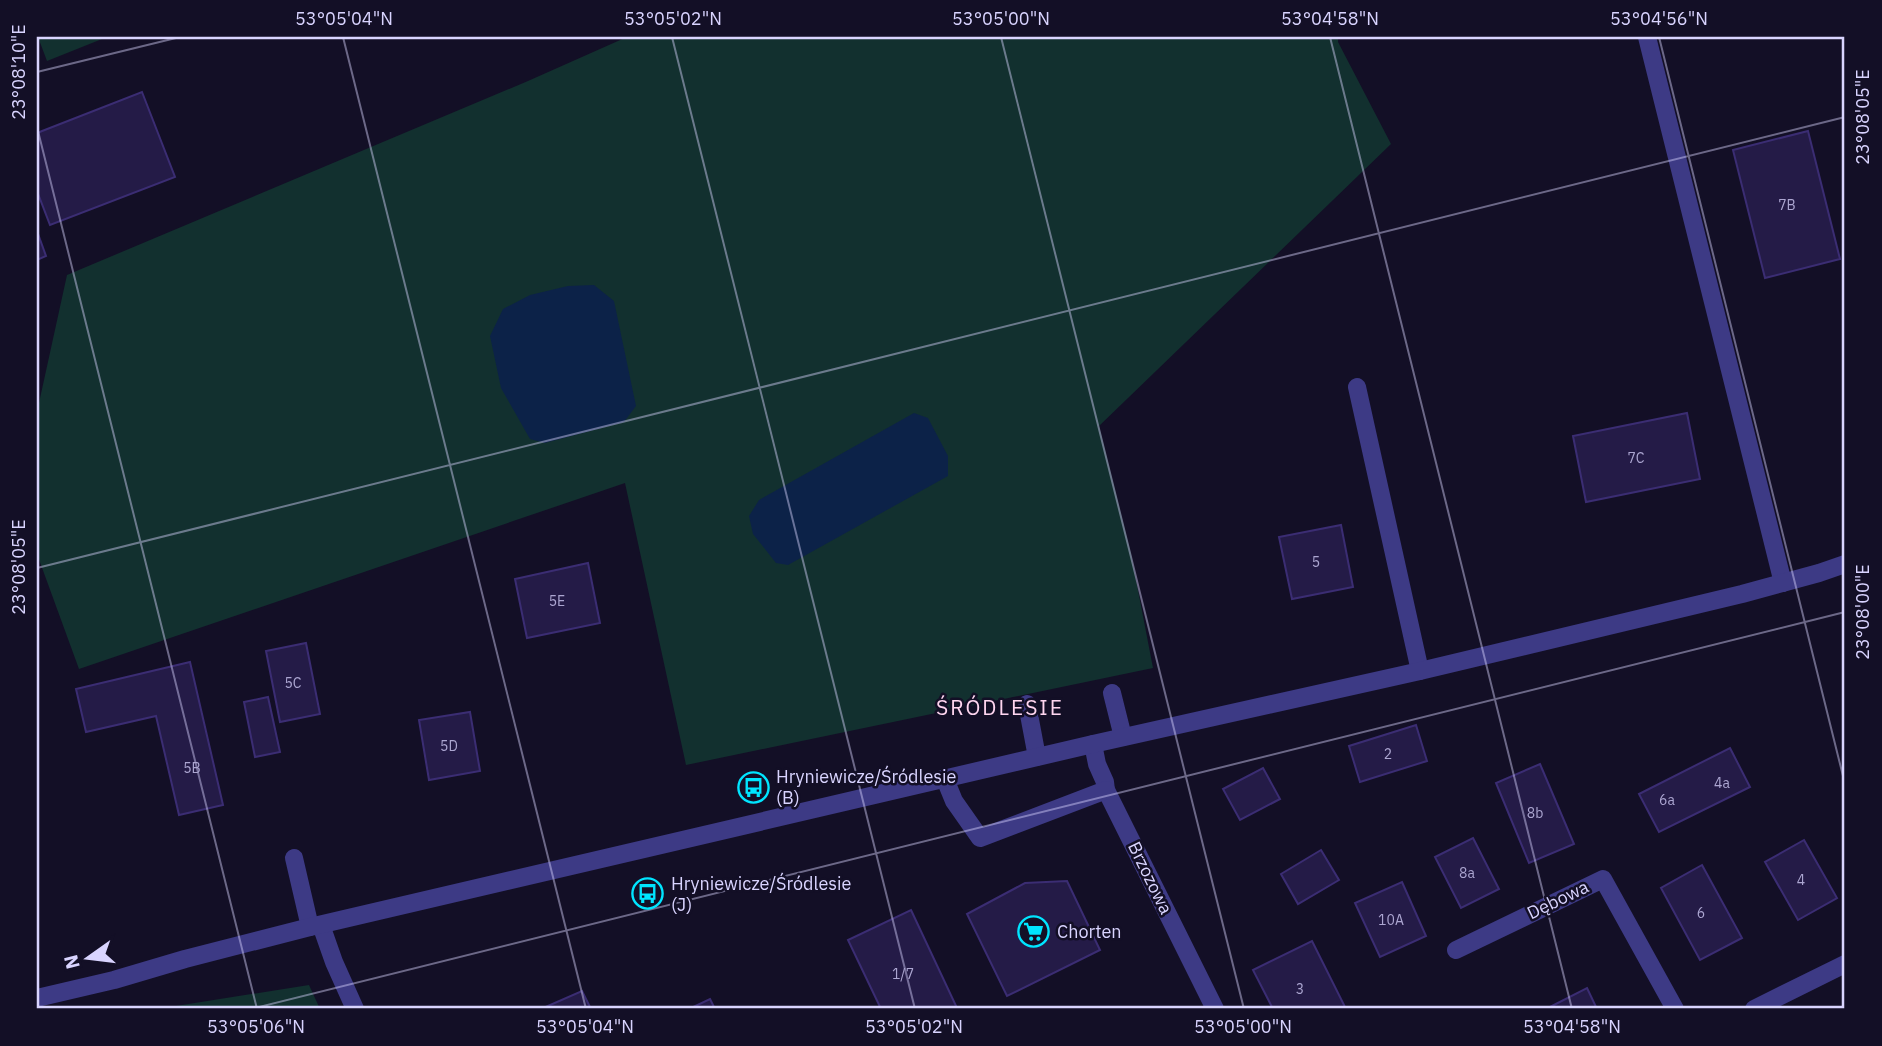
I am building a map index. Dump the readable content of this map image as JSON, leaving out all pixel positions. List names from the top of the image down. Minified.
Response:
{"streets":{"street":["Brzozowa","Dębowa"]},"districts":["ŚRÓDLESIE"],"places":{"bus stop":["Hryniewicze/Śródlesie (B)","Hryniewicze/Śródlesie (J)"],"supermarket":["Chorten"]},"house_numbers":["7B","7C","5","5E","5C","5D","2","5B","4a","6a","8b","8a","4","6","10A","1/7","3"],"north":"left","coordinates":["53°05'04\"N","53°05'02\"N","53°05'00\"N","53°04'58\"N","53°04'56\"N","23°08'10\"E","23°08'05\"E","23°08'00\"E","53°05'06\"N"]}
